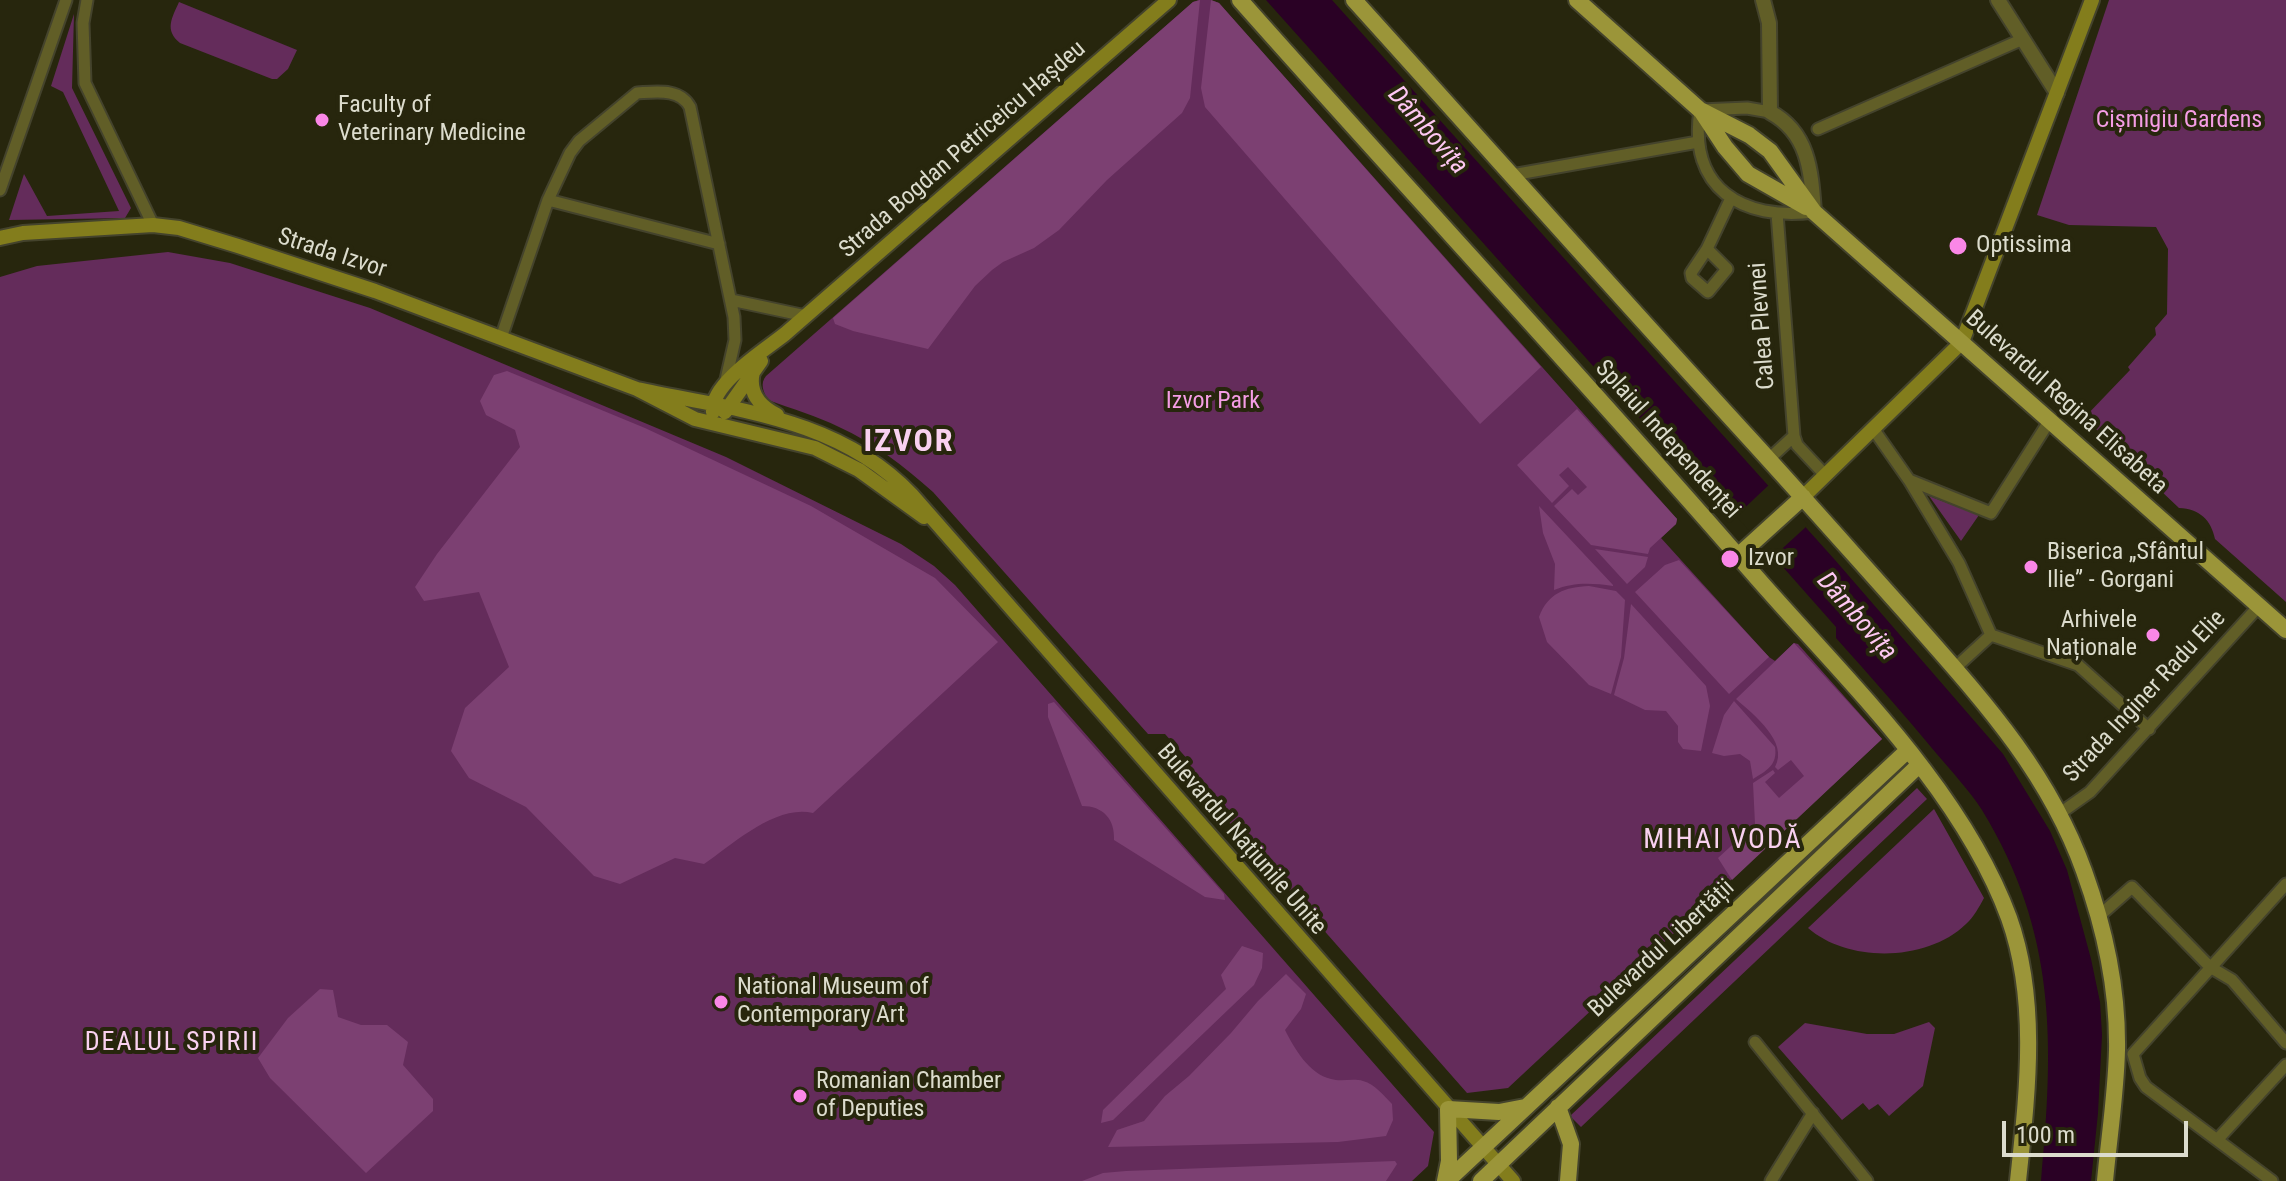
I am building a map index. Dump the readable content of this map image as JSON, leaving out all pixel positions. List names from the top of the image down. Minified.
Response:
{"streets":{"main road":["Strada Bogdan Petriceicu Hașdeu","Strada Izvor","Bulevardul Regina Elisabeta","Splaiul Independenței","Bulevardul Națiunile Unite","Bulevardul Libertății"],"street":["Calea Plevnei","Strada Inginer Radu Elie"]},"crossings":[["Strada Bogdan Petriceicu Hașdeu","Strada Izvor"],["Strada Bogdan Petriceicu Hașdeu","Bulevardul Națiunile Unite"],["Strada Izvor","Bulevardul Națiunile Unite"],["Bulevardul Regina Elisabeta","Strada Inginer Radu Elie"],["Splaiul Independenței","Bulevardul Libertății"],["Bulevardul Națiunile Unite","Bulevardul Libertății"]],"districts":["IZVOR","MIHAI VODĂ","DEALUL SPIRII"],"water":["Dâmbovița"],"parks":["Cișmigiu Gardens","Izvor Park"],"places":["Faculty of Veterinary Medicine","Optissima","Izvor","Biserica „Sfântul Ilie” - Gorgani","Arhivele Naționale","National Museum of Contemporary Art","Romanian Chamber of Deputies"],"scale_bar":"100 m"}
